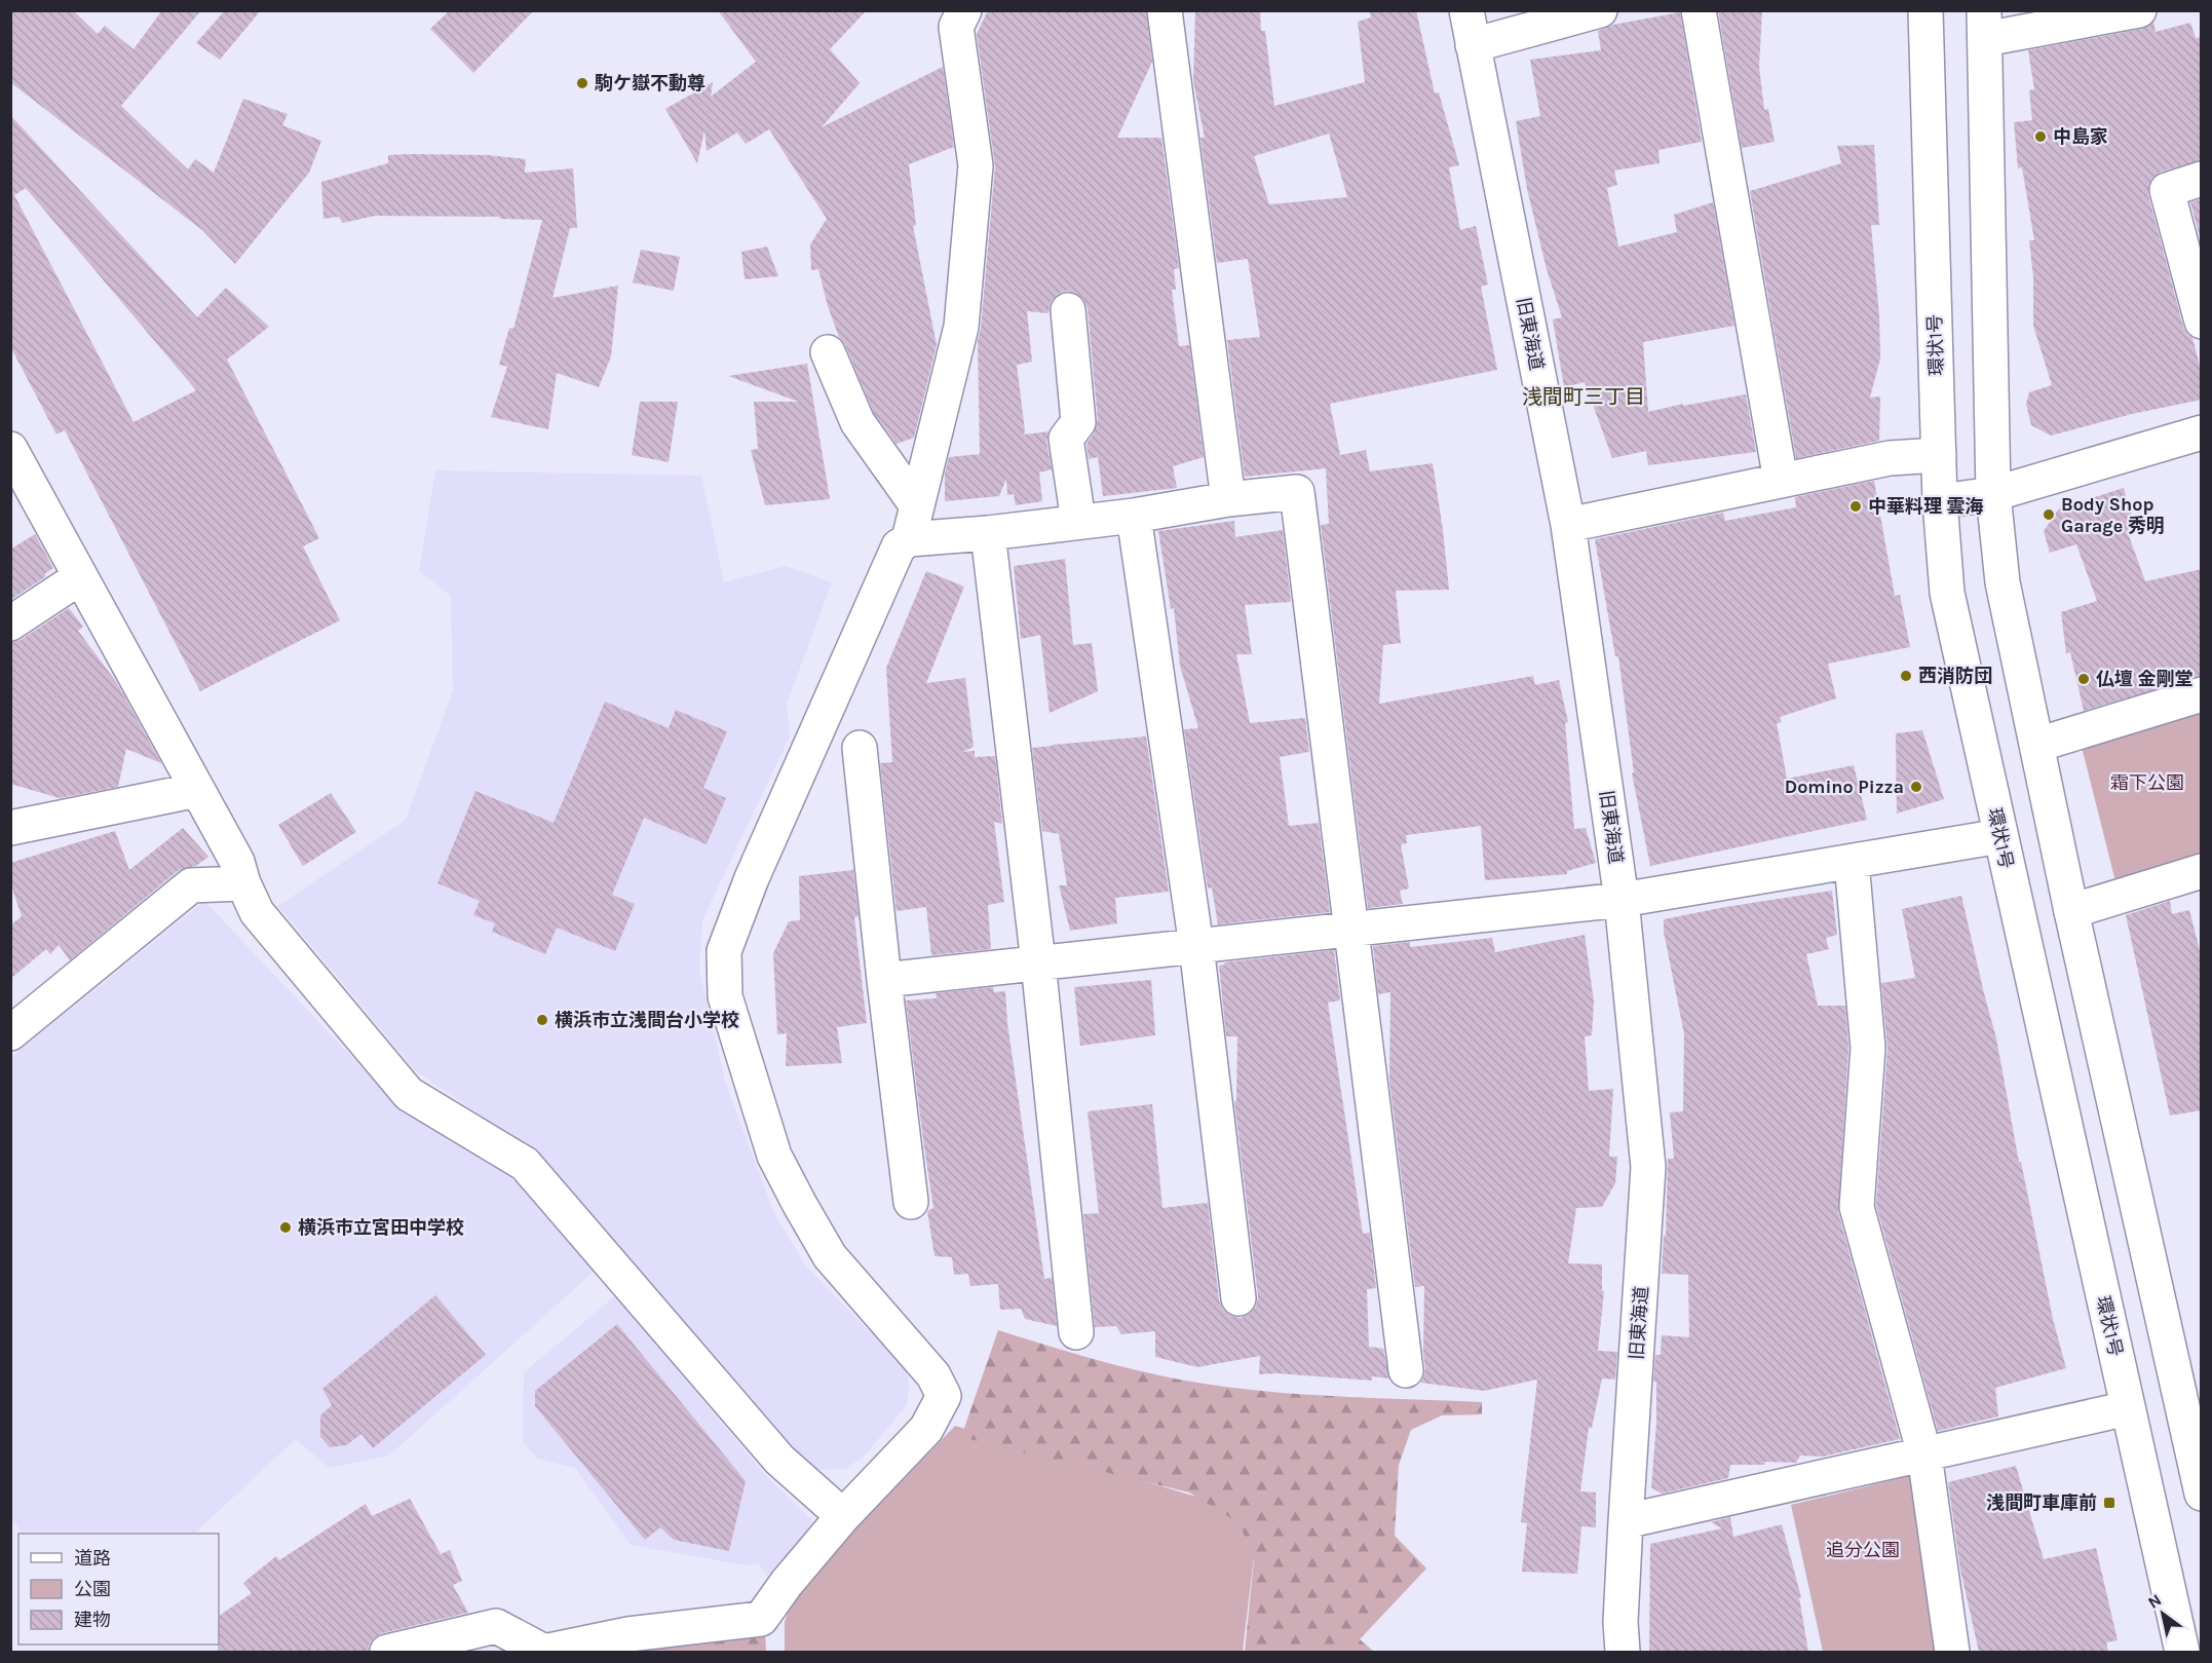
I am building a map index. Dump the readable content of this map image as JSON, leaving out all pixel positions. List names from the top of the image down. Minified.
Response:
{"streets":{"street":["旧東海道","環状1号"]},"districts":["浅間町三丁目"],"parks":["霜下公園","追分公園"],"places":{"other":["駒ケ嶽不動尊","中島家","中華料理 雲海","Body Shop Garage 秀明","西消防団","仏壇 金剛堂","Domino Pizza","横浜市立浅間台小学校","横浜市立宮田中学校"],"transit":["浅間町車庫前"]},"legend":["道路","公園","建物"],"north":"top left"}
